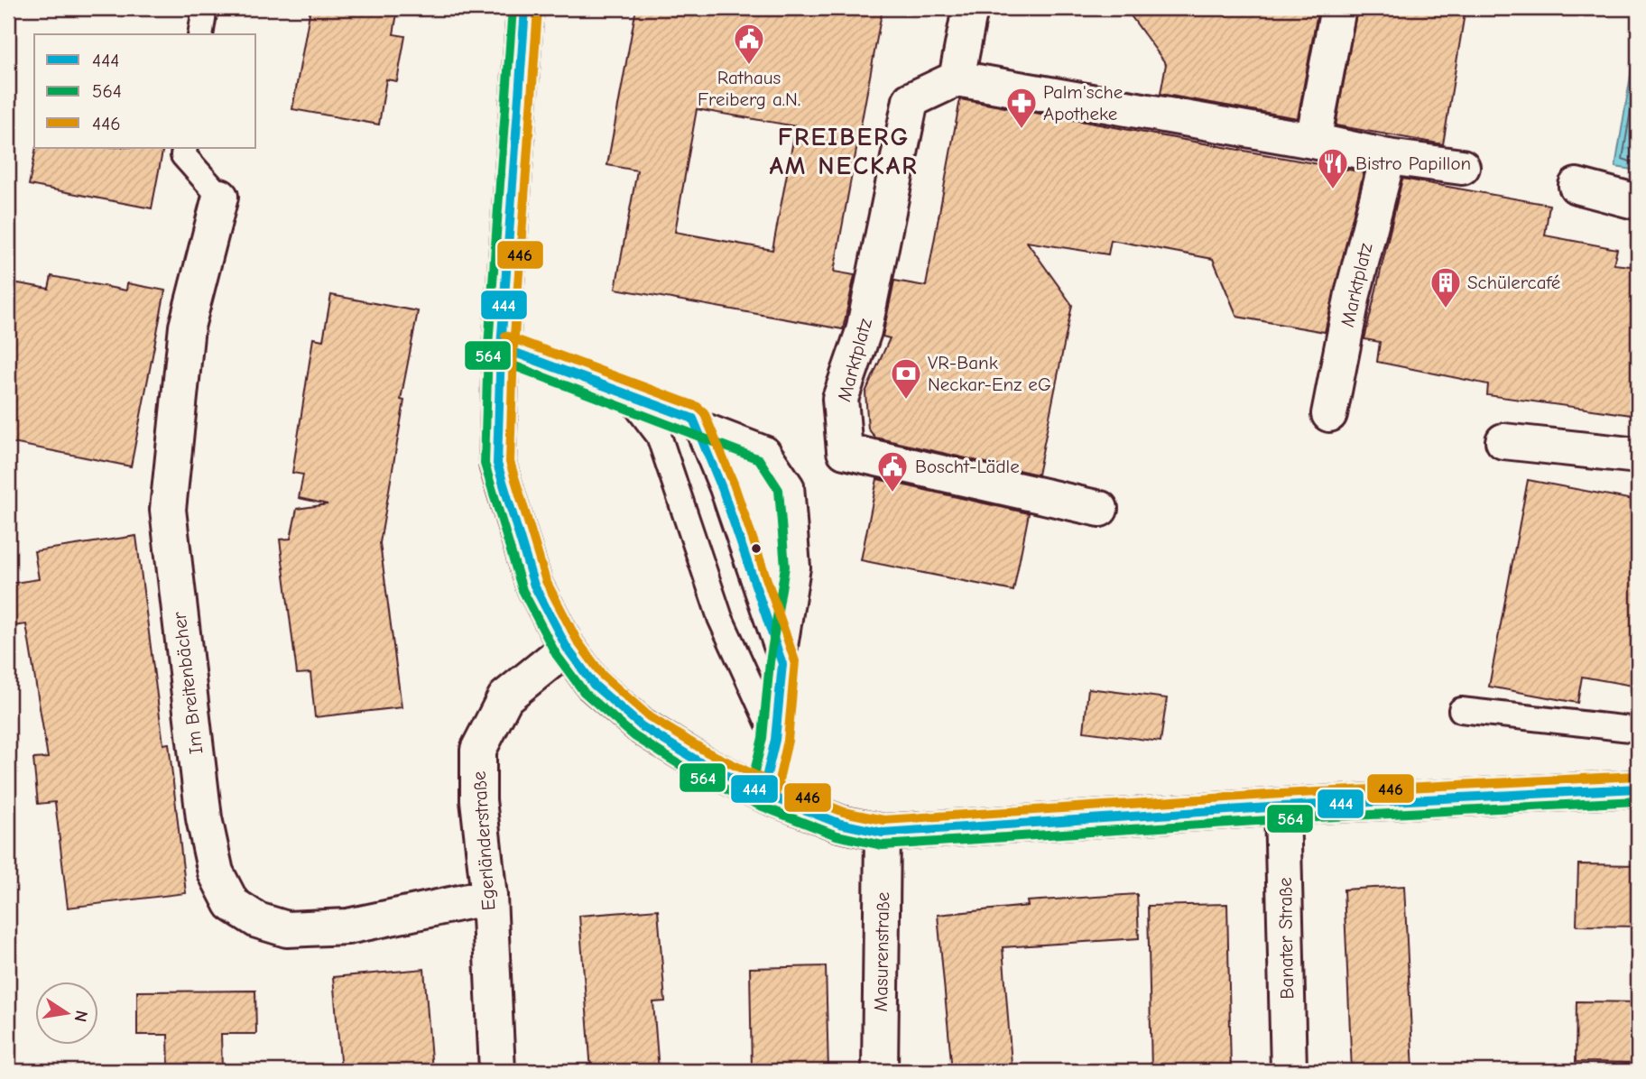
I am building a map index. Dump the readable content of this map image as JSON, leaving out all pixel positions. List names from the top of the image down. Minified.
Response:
{"streets":{"street":["Marktplatz","Im Breitenbächer","Egerländerstraße","Banater Straße","Masurenstraße"]},"crossings":[["Im Breitenbächer","Egerländerstraße"]],"districts":["FREIBERG AM NECKAR"],"places":{"public building":["Rathaus Freiberg a.N.","Boscht-Lädle"],"pharmacy":["Palm'sche Apotheke"],"restaurant":["Bistro Papillon"],"building":["Schülercafé"],"bank":["VR-Bank Neckar-Enz eG"]},"lines":["transit line 444","transit line 564","transit line 446"],"legend":["444","564","446"],"north":"right"}
